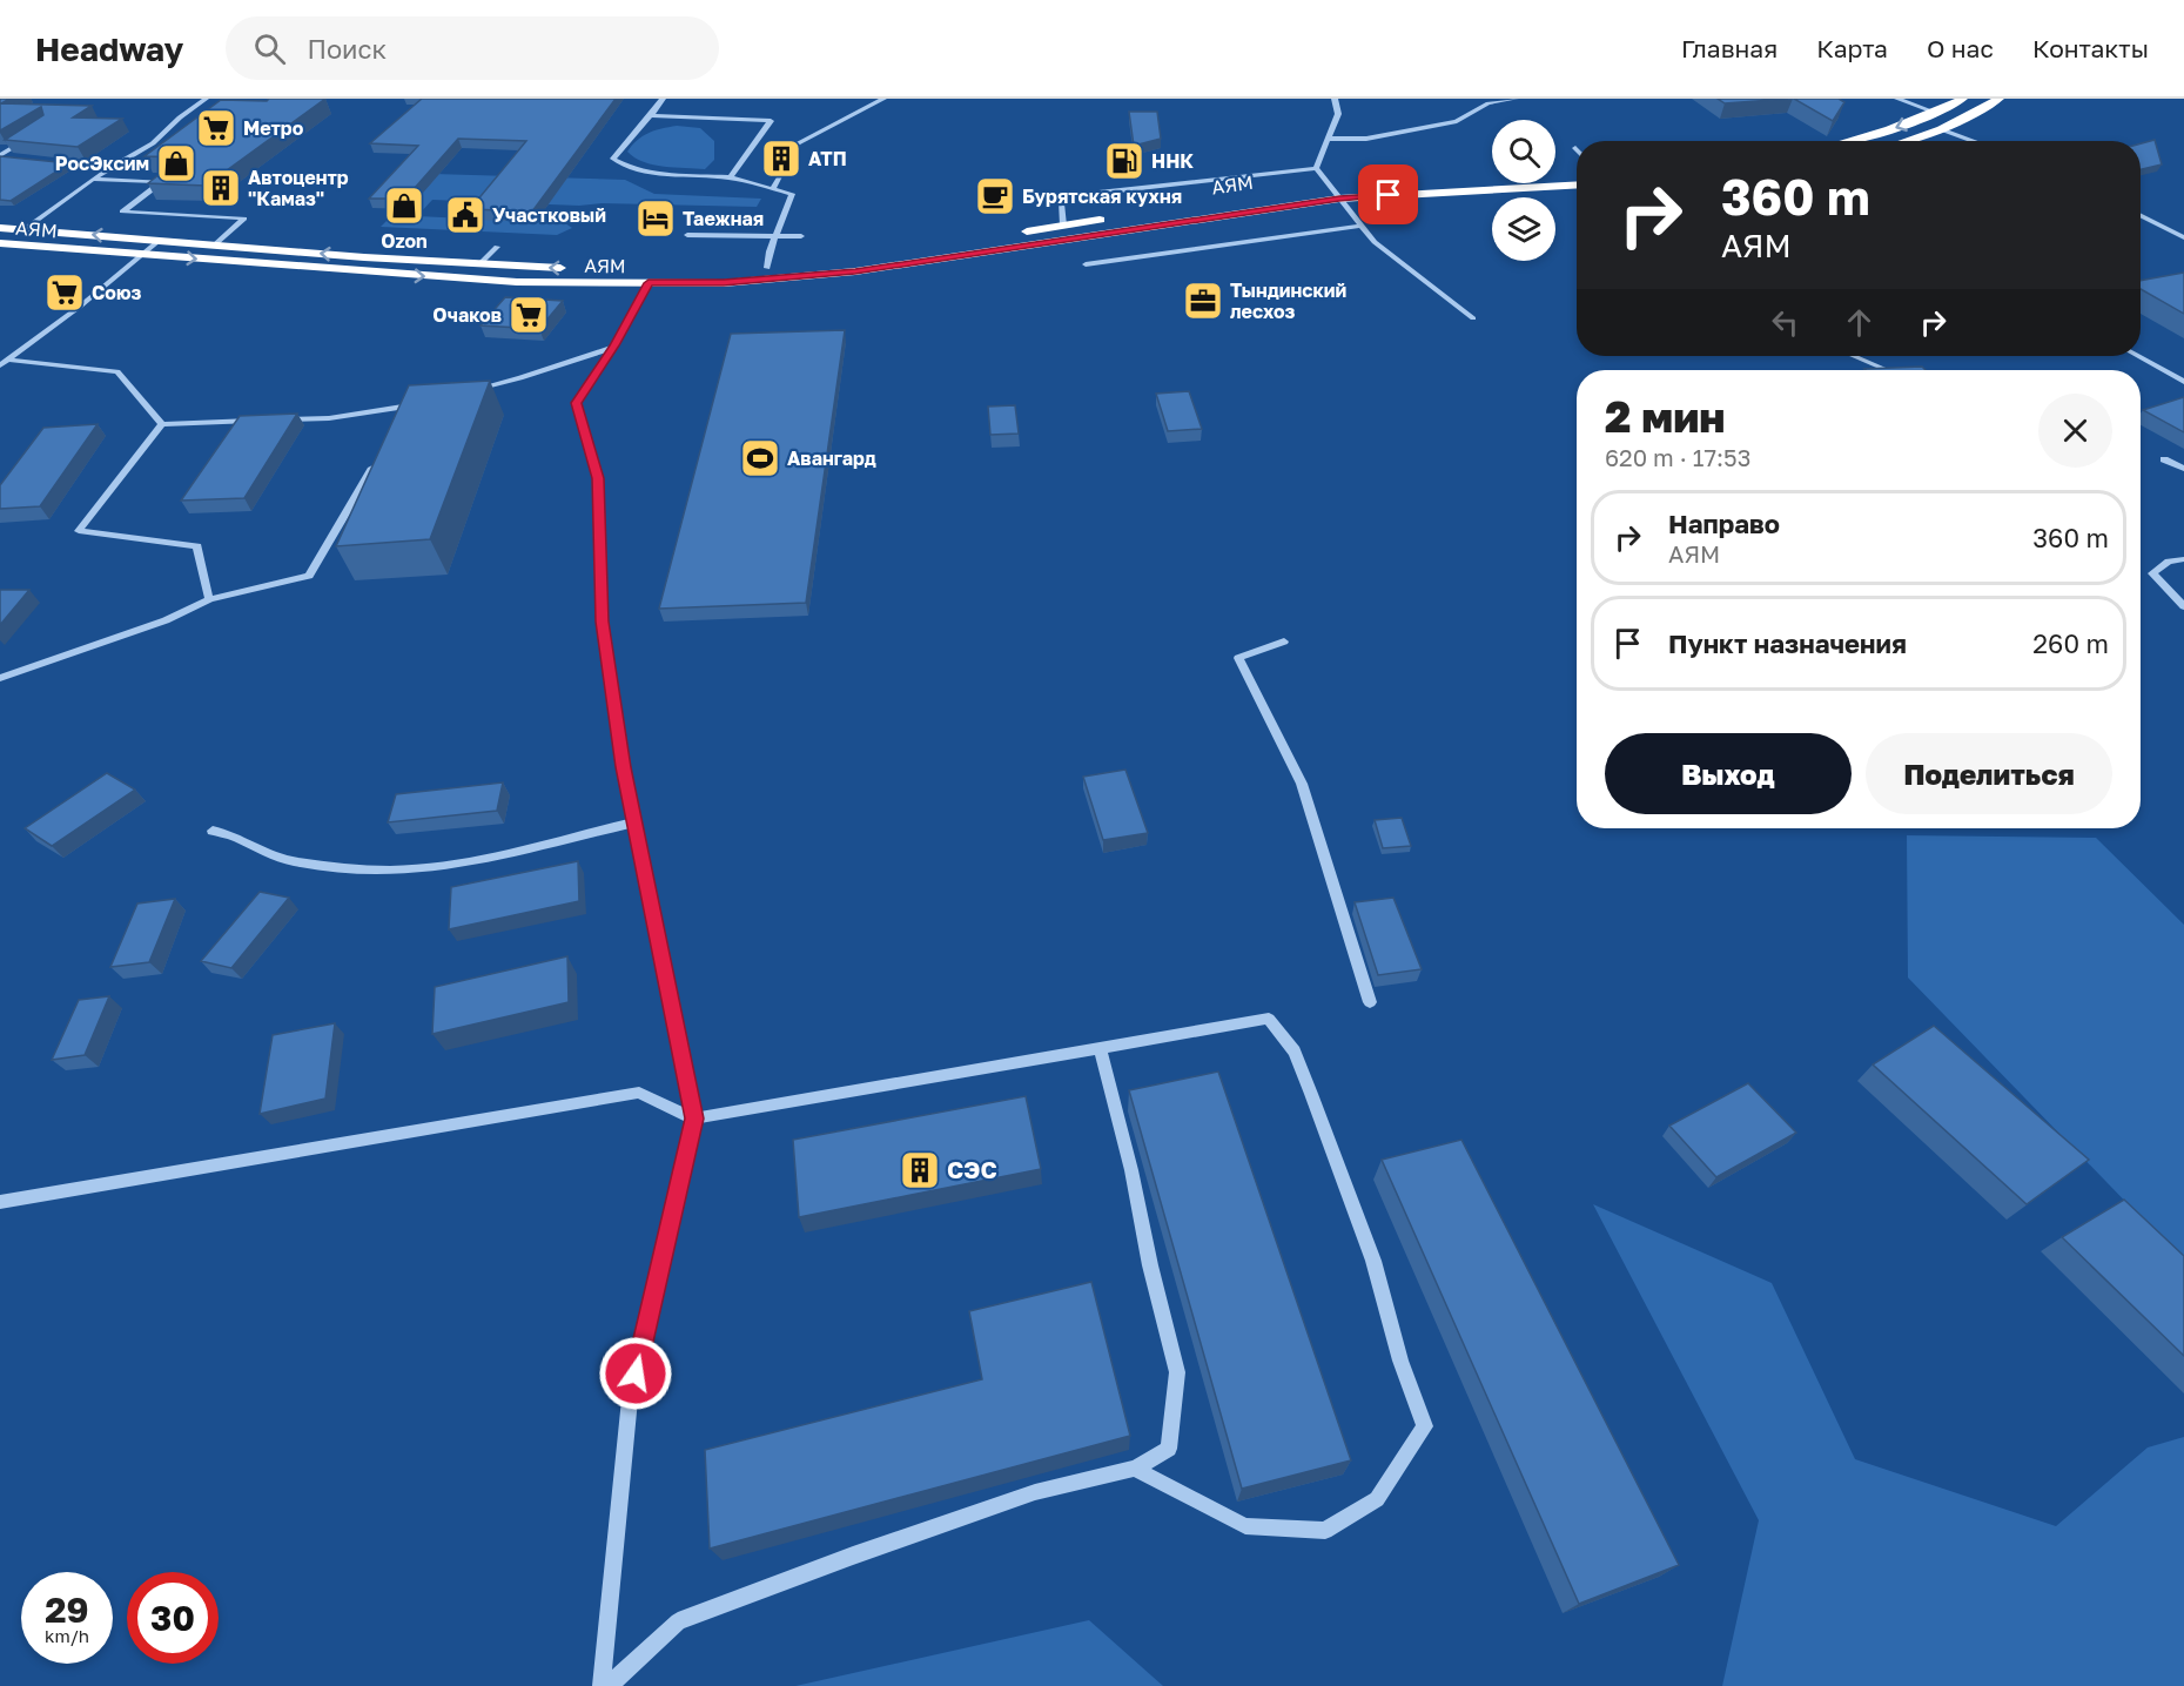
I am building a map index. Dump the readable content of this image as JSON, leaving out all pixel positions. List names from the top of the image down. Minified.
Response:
{"streets":{"highway":["АЯМ"]},"places":{"supermarket":["Метро","Союз","Очаков"],"building":["АТП","Автоцентр \"Камаз\"","СЭС"],"fuel station":["ННК"],"shop":["РосЭксим","Ozon"],"cafe":["Бурятская кухня"],"public building":["Участковый"],"hotel":["Таежная"],"office":["Тындинский лесхоз"],"sports":["Авангард"]},"page":{"header":"Headway","search":"Поиск","nav":["Главная","Карта","О нас","Контакты"],"turn":["360 m","АЯМ"],"heading":["2 мин","620 m · 17:53"],"list":[{"name":"Направо","note":"АЯМ","value":"360 m"},{"name":"Пункт назначения","value":"260 m"}],"buttons":["Выход","Поделиться"],"speed":"29 km/h","limit":"30"}}
